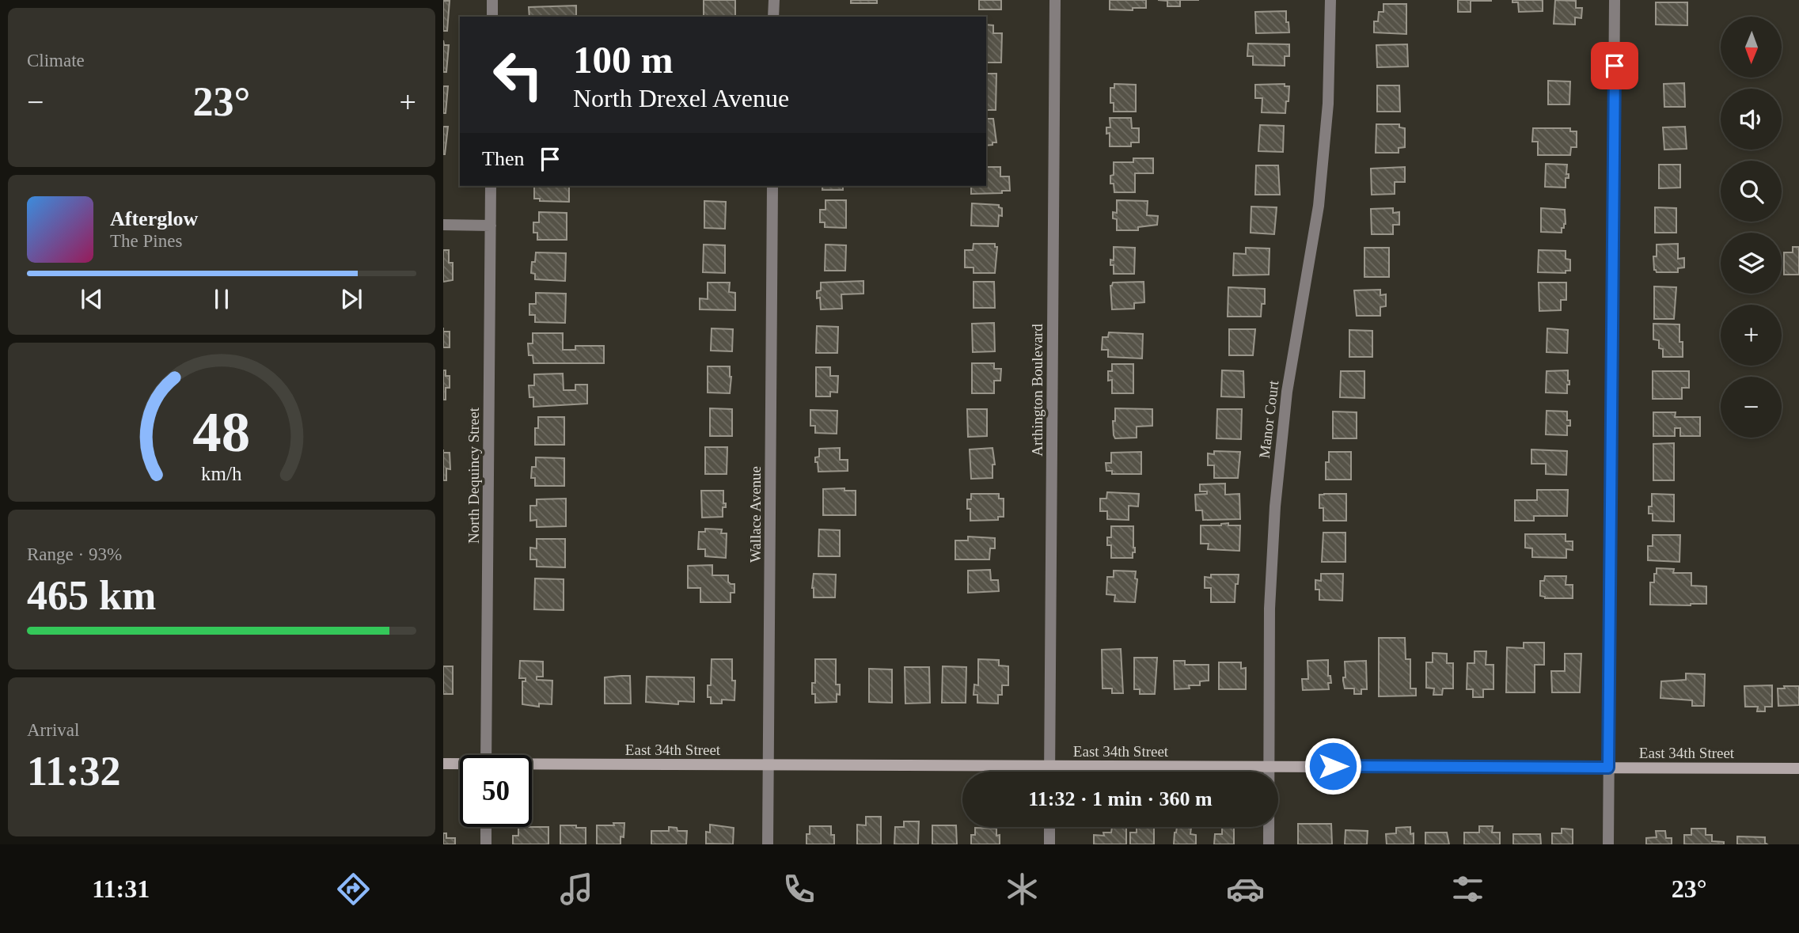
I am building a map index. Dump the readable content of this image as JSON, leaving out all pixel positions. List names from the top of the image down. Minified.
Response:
{"streets":{"main road":["East 34th Street"],"street":["Arthington Boulevard","Manor Court","North Dequincy Street","Wallace Avenue"]},"crossings":[["Arthington Boulevard","East 34th Street"],["Manor Court","East 34th Street"],["Wallace Avenue","East 34th Street"]],"north":"bottom","page":{"tile":["Climate",["Range · 93%","465 km"],["Arrival","11:32"]],"map_buttons":["+","−"],"turn":["100 m","North Drexel Avenue"],"heat":["−","23°","+"],"then":"Then","song":["Afterglow","The Pines"],"limit":"50","trip":"11:32 · 1 min · 360 m","tabs":["11:31","23°"],"gauge":["48","km/h"]}}
